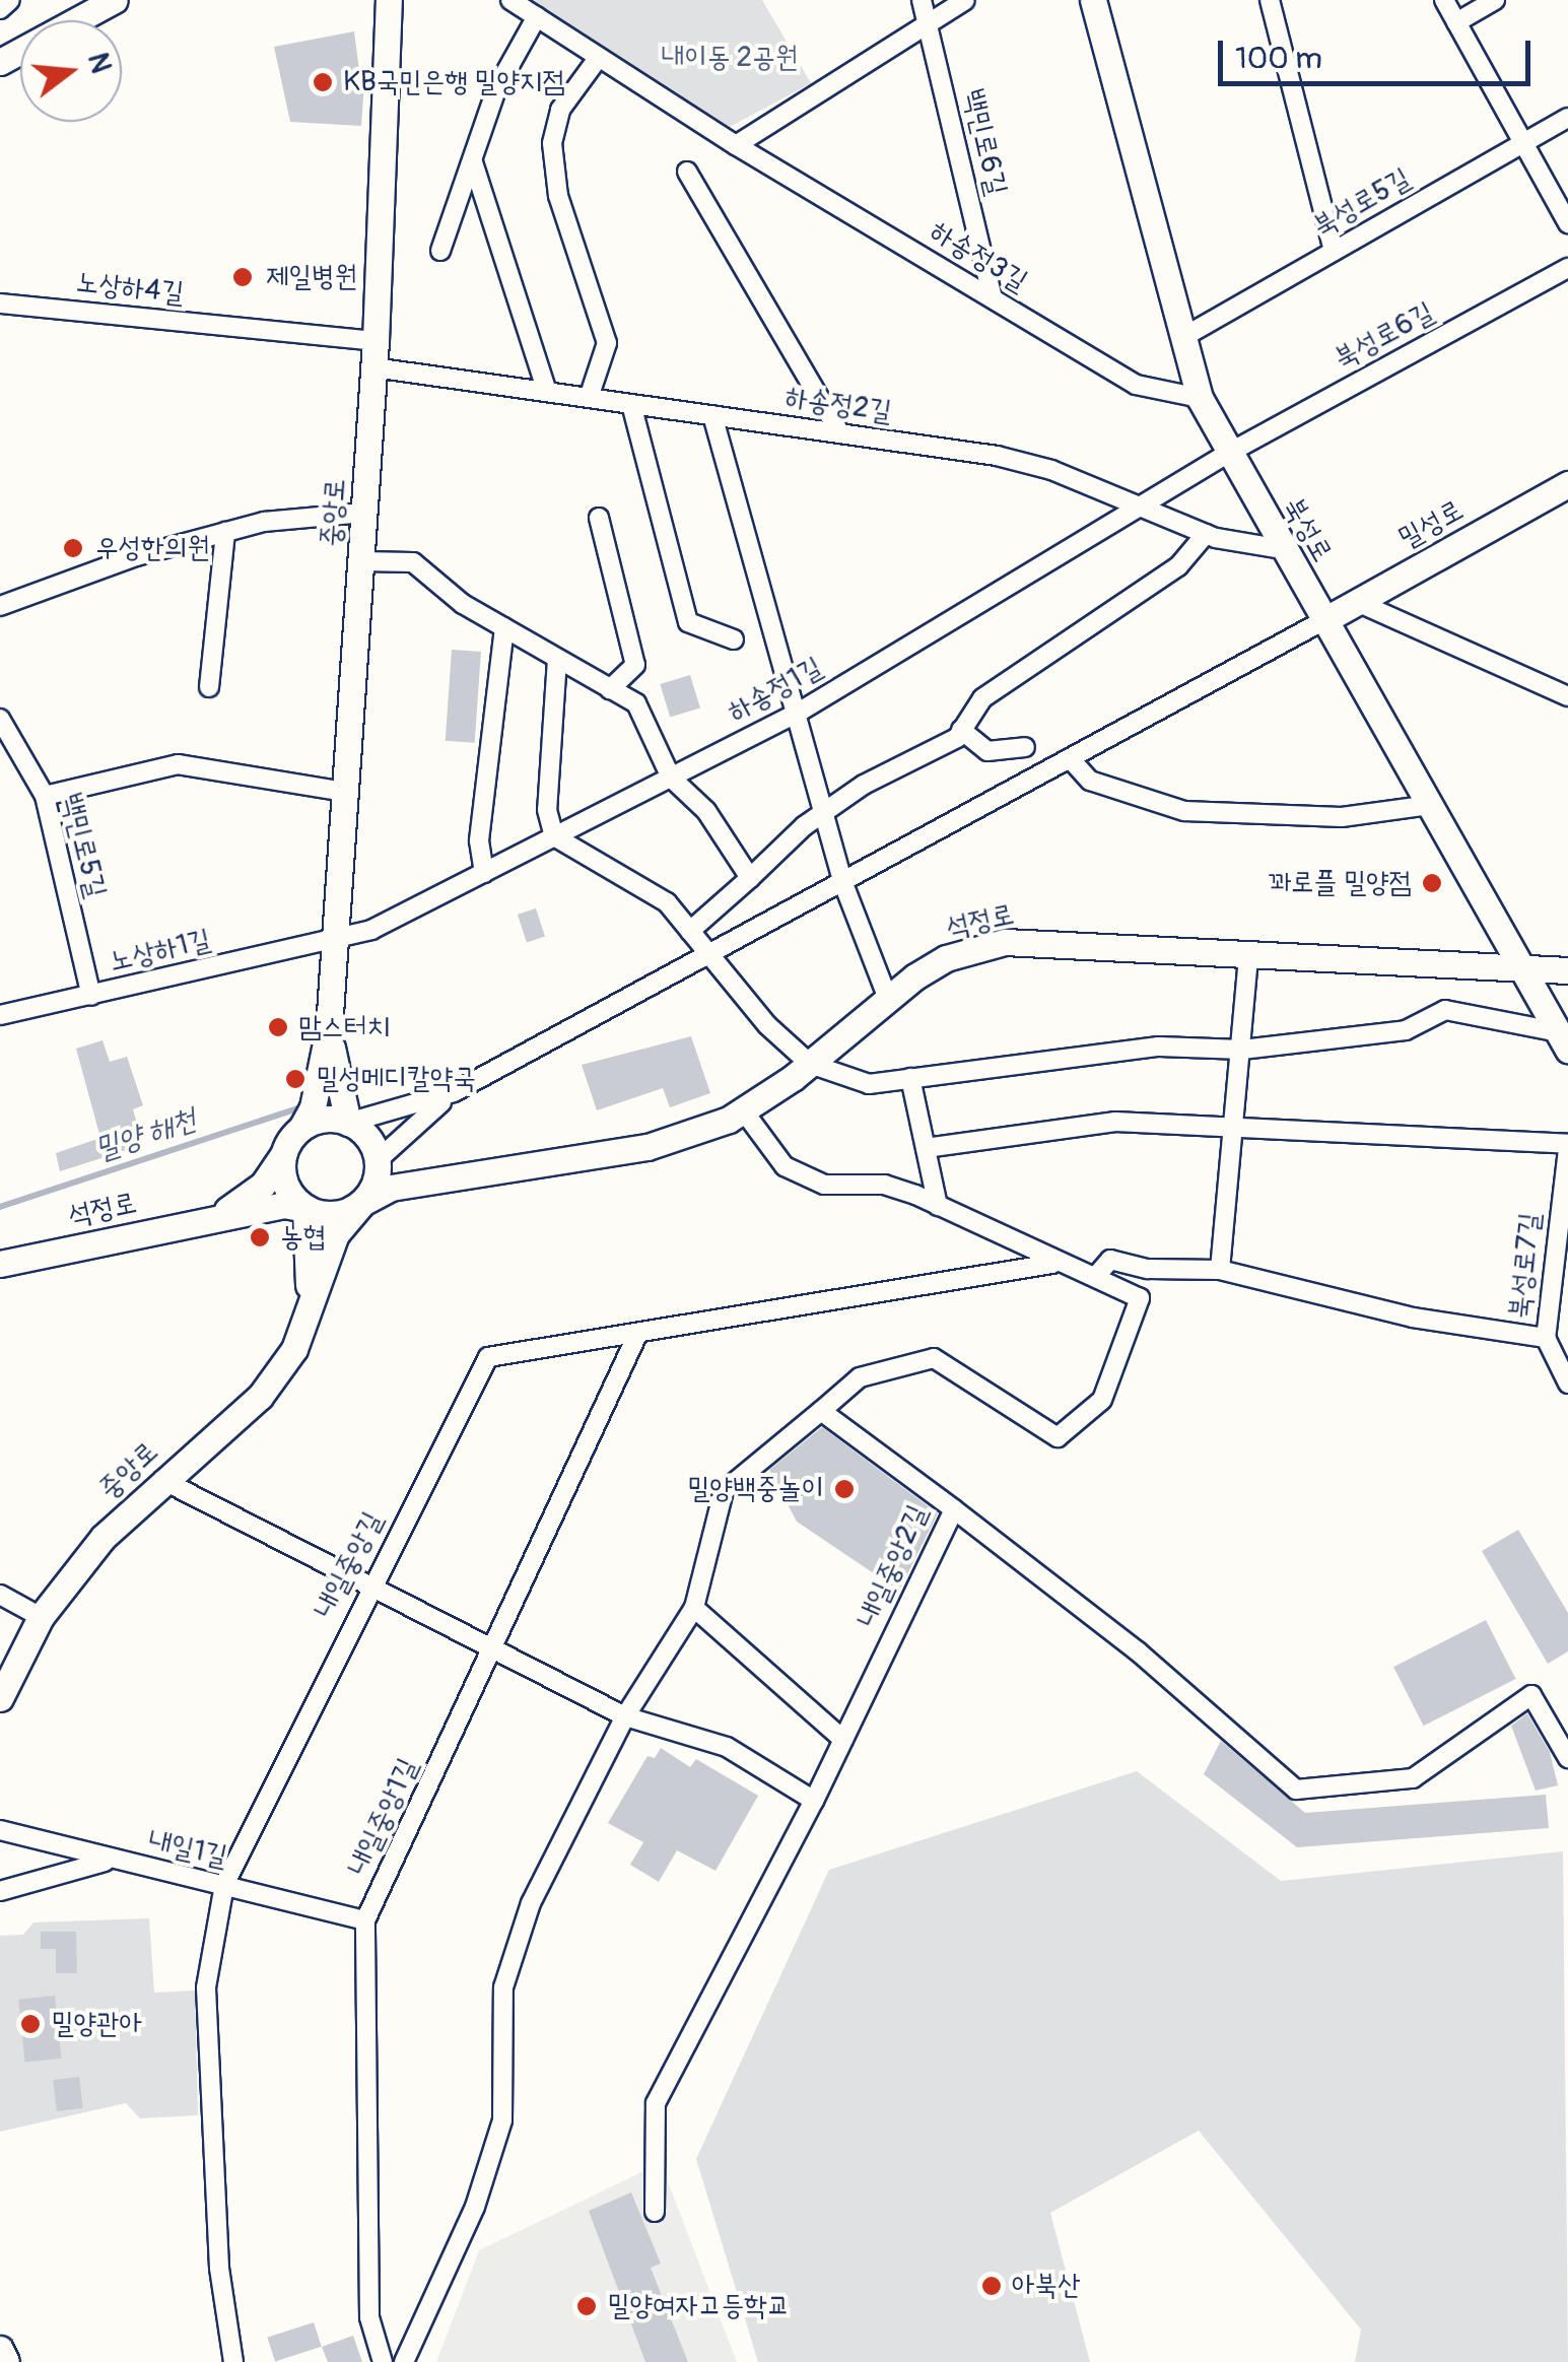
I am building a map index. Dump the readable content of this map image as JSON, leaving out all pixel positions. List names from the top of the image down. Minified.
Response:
{"streets":{"street":["백민로6길","북성로5길","하송정3길","노상하4길","북성로6길","하송정2길","중앙로","밀성로","북성로","하송정1길","백민로5길","석정로","노상하1길","북성로7길","내일중앙길","내일중앙2길","내일중앙1길","내일1길"]},"crossings":[["백민로6길","하송정3길"],["북성로5길","북성로"],["하송정3길","북성로"],["노상하4길","중앙로"],["북성로6길","북성로"],["북성로6길","하송정1길"],["하송정2길","중앙로"],["하송정2길","북성로"],["하송정2길","하송정1길"],["중앙로","하송정1길"],["중앙로","노상하1길"],["밀성로","북성로"],["북성로","하송정1길"],["북성로","석정로"],["하송정1길","노상하1길"],["백민로5길","노상하1길"],["내일중앙길","내일중앙1길"],["내일중앙길","내일1길"],["내일중앙1길","내일1길"]],"water":["밀양 해천"],"parks":["내이동 2공원"],"places":["KB국민은행 밀양지점","제일병원","우성한의원","꽈로플 밀양점","맘스터치","밀성메디칼약국","농협","밀양백중놀이","밀양관아","아북산","밀양여자고등학교"],"scale_bar":"100 m","north":"right"}
